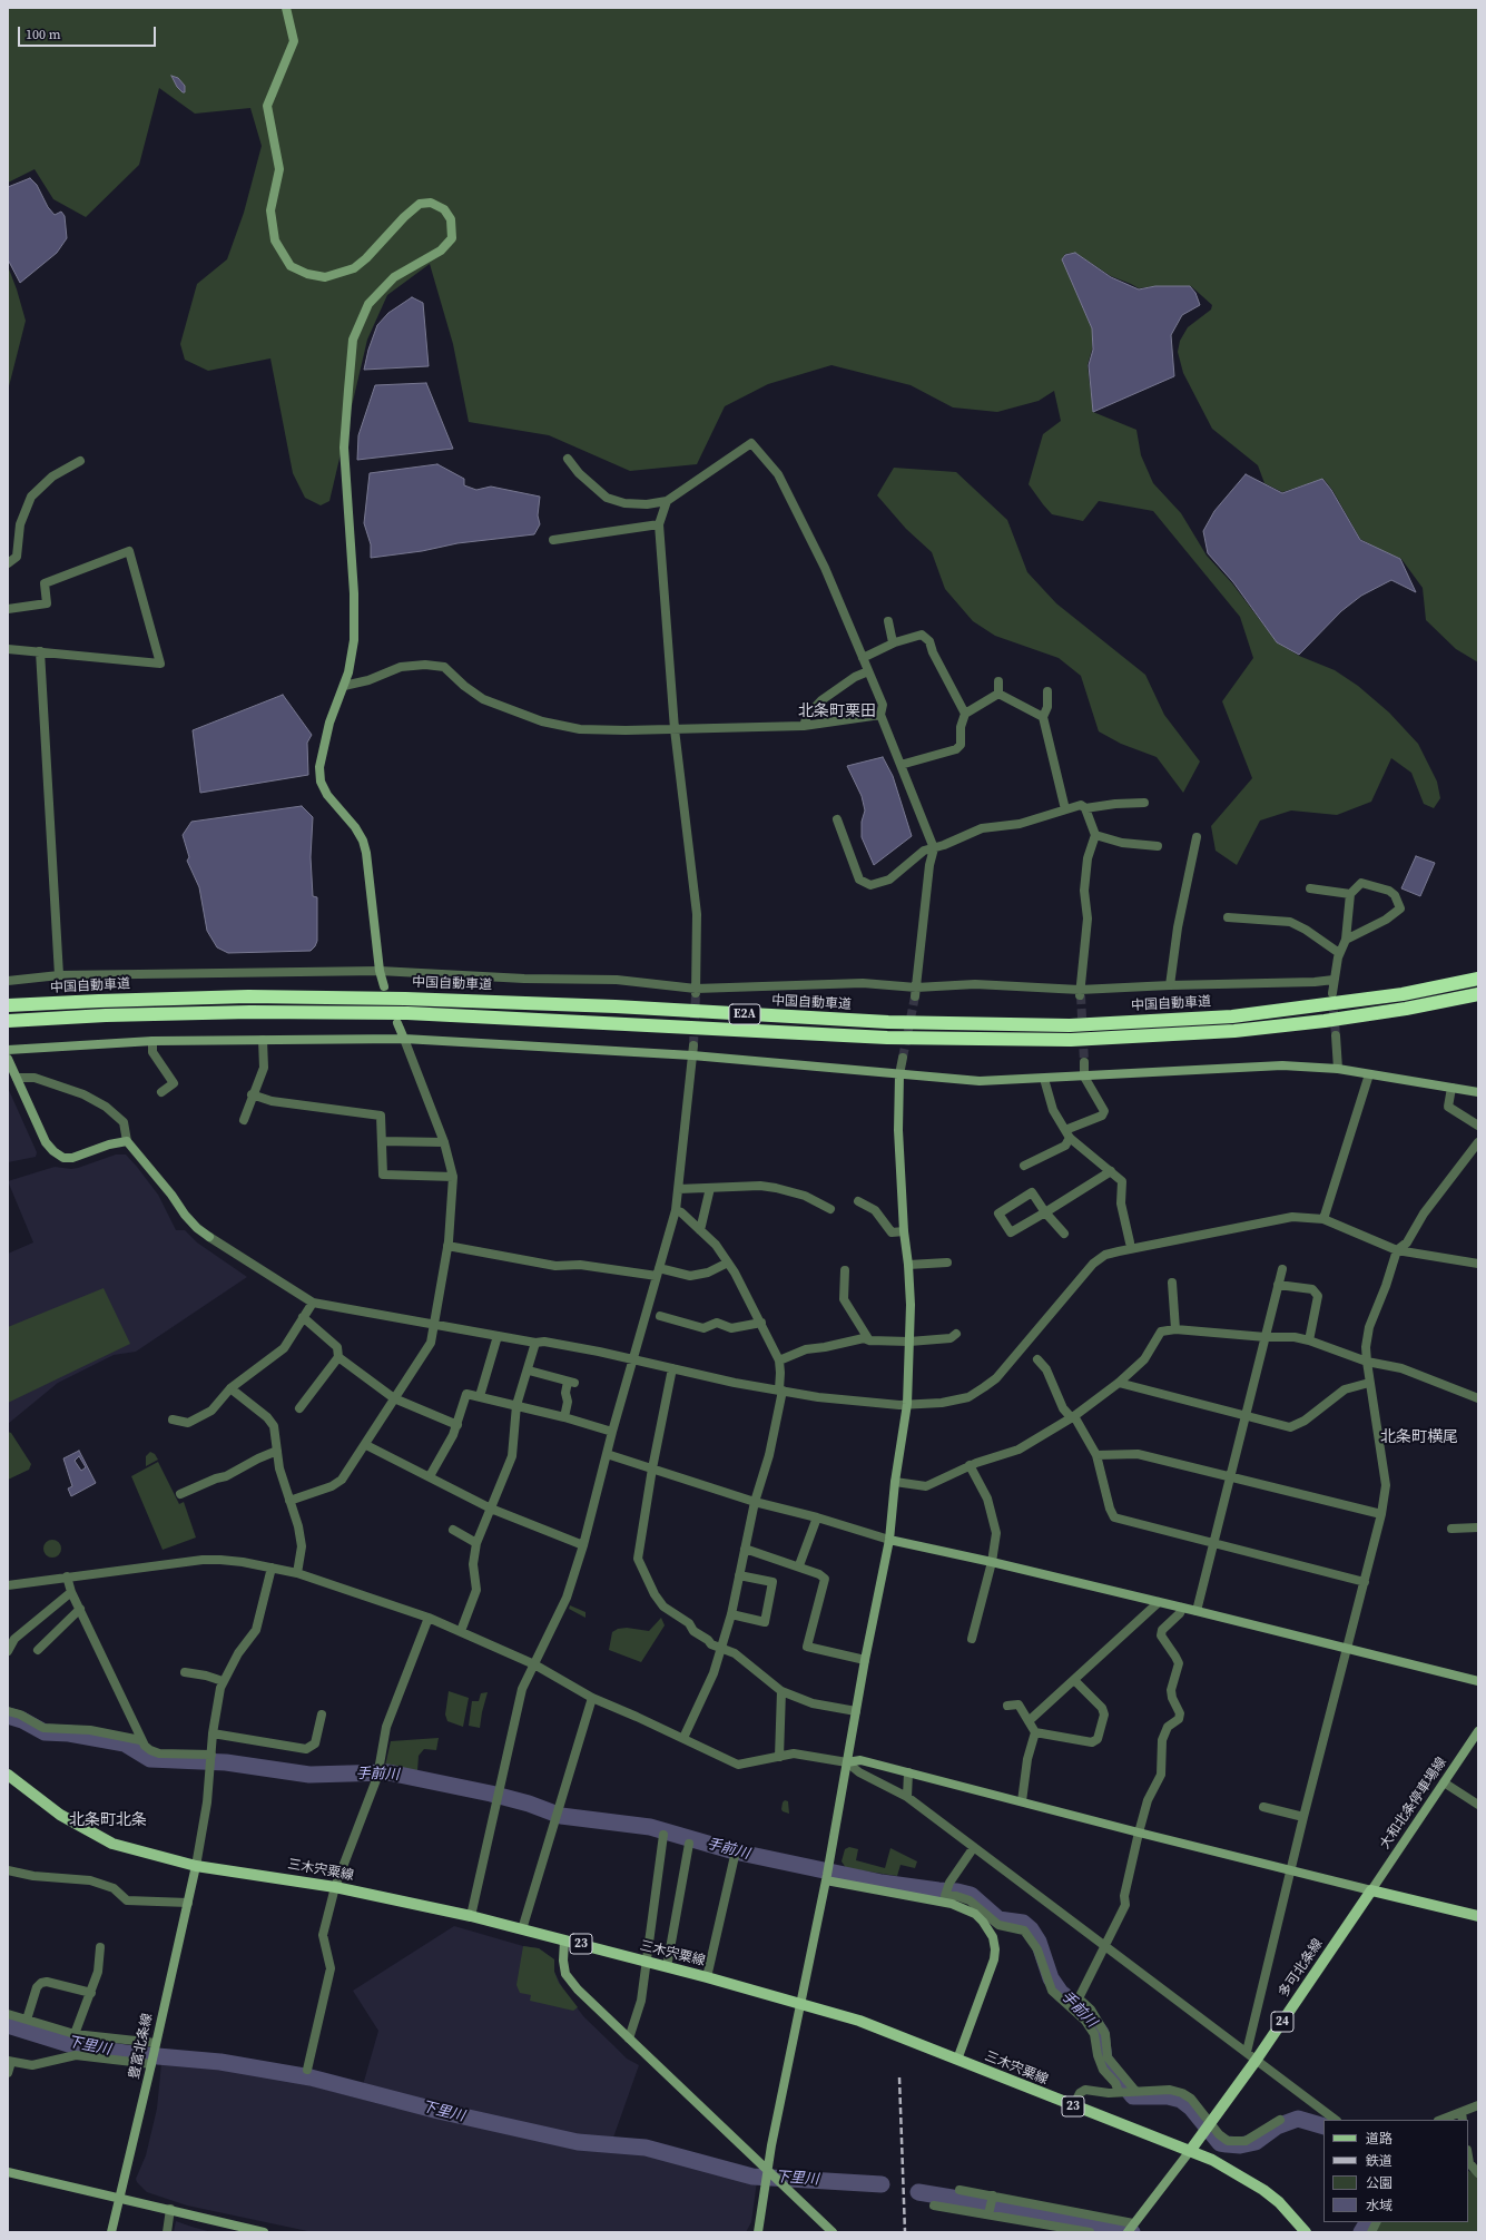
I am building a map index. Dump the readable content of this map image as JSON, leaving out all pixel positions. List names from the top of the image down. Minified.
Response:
{"streets":{"highway":["中国自動車道","E2A"],"main road":["三木宍粟線","23","多可北条線","24"],"street":["大和北条停車場線","豊富北条線"]},"crossings":[["大和北条停車場線","多可北条線"],["三木宍粟線","多可北条線"],["三木宍粟線","豊富北条線"]],"districts":["北条町栗田","北条町横尾","北条町北条"],"water":["手前川","下里川"],"legend":["道路","鉄道","公園","水域"],"scale_bar":"100 m"}
